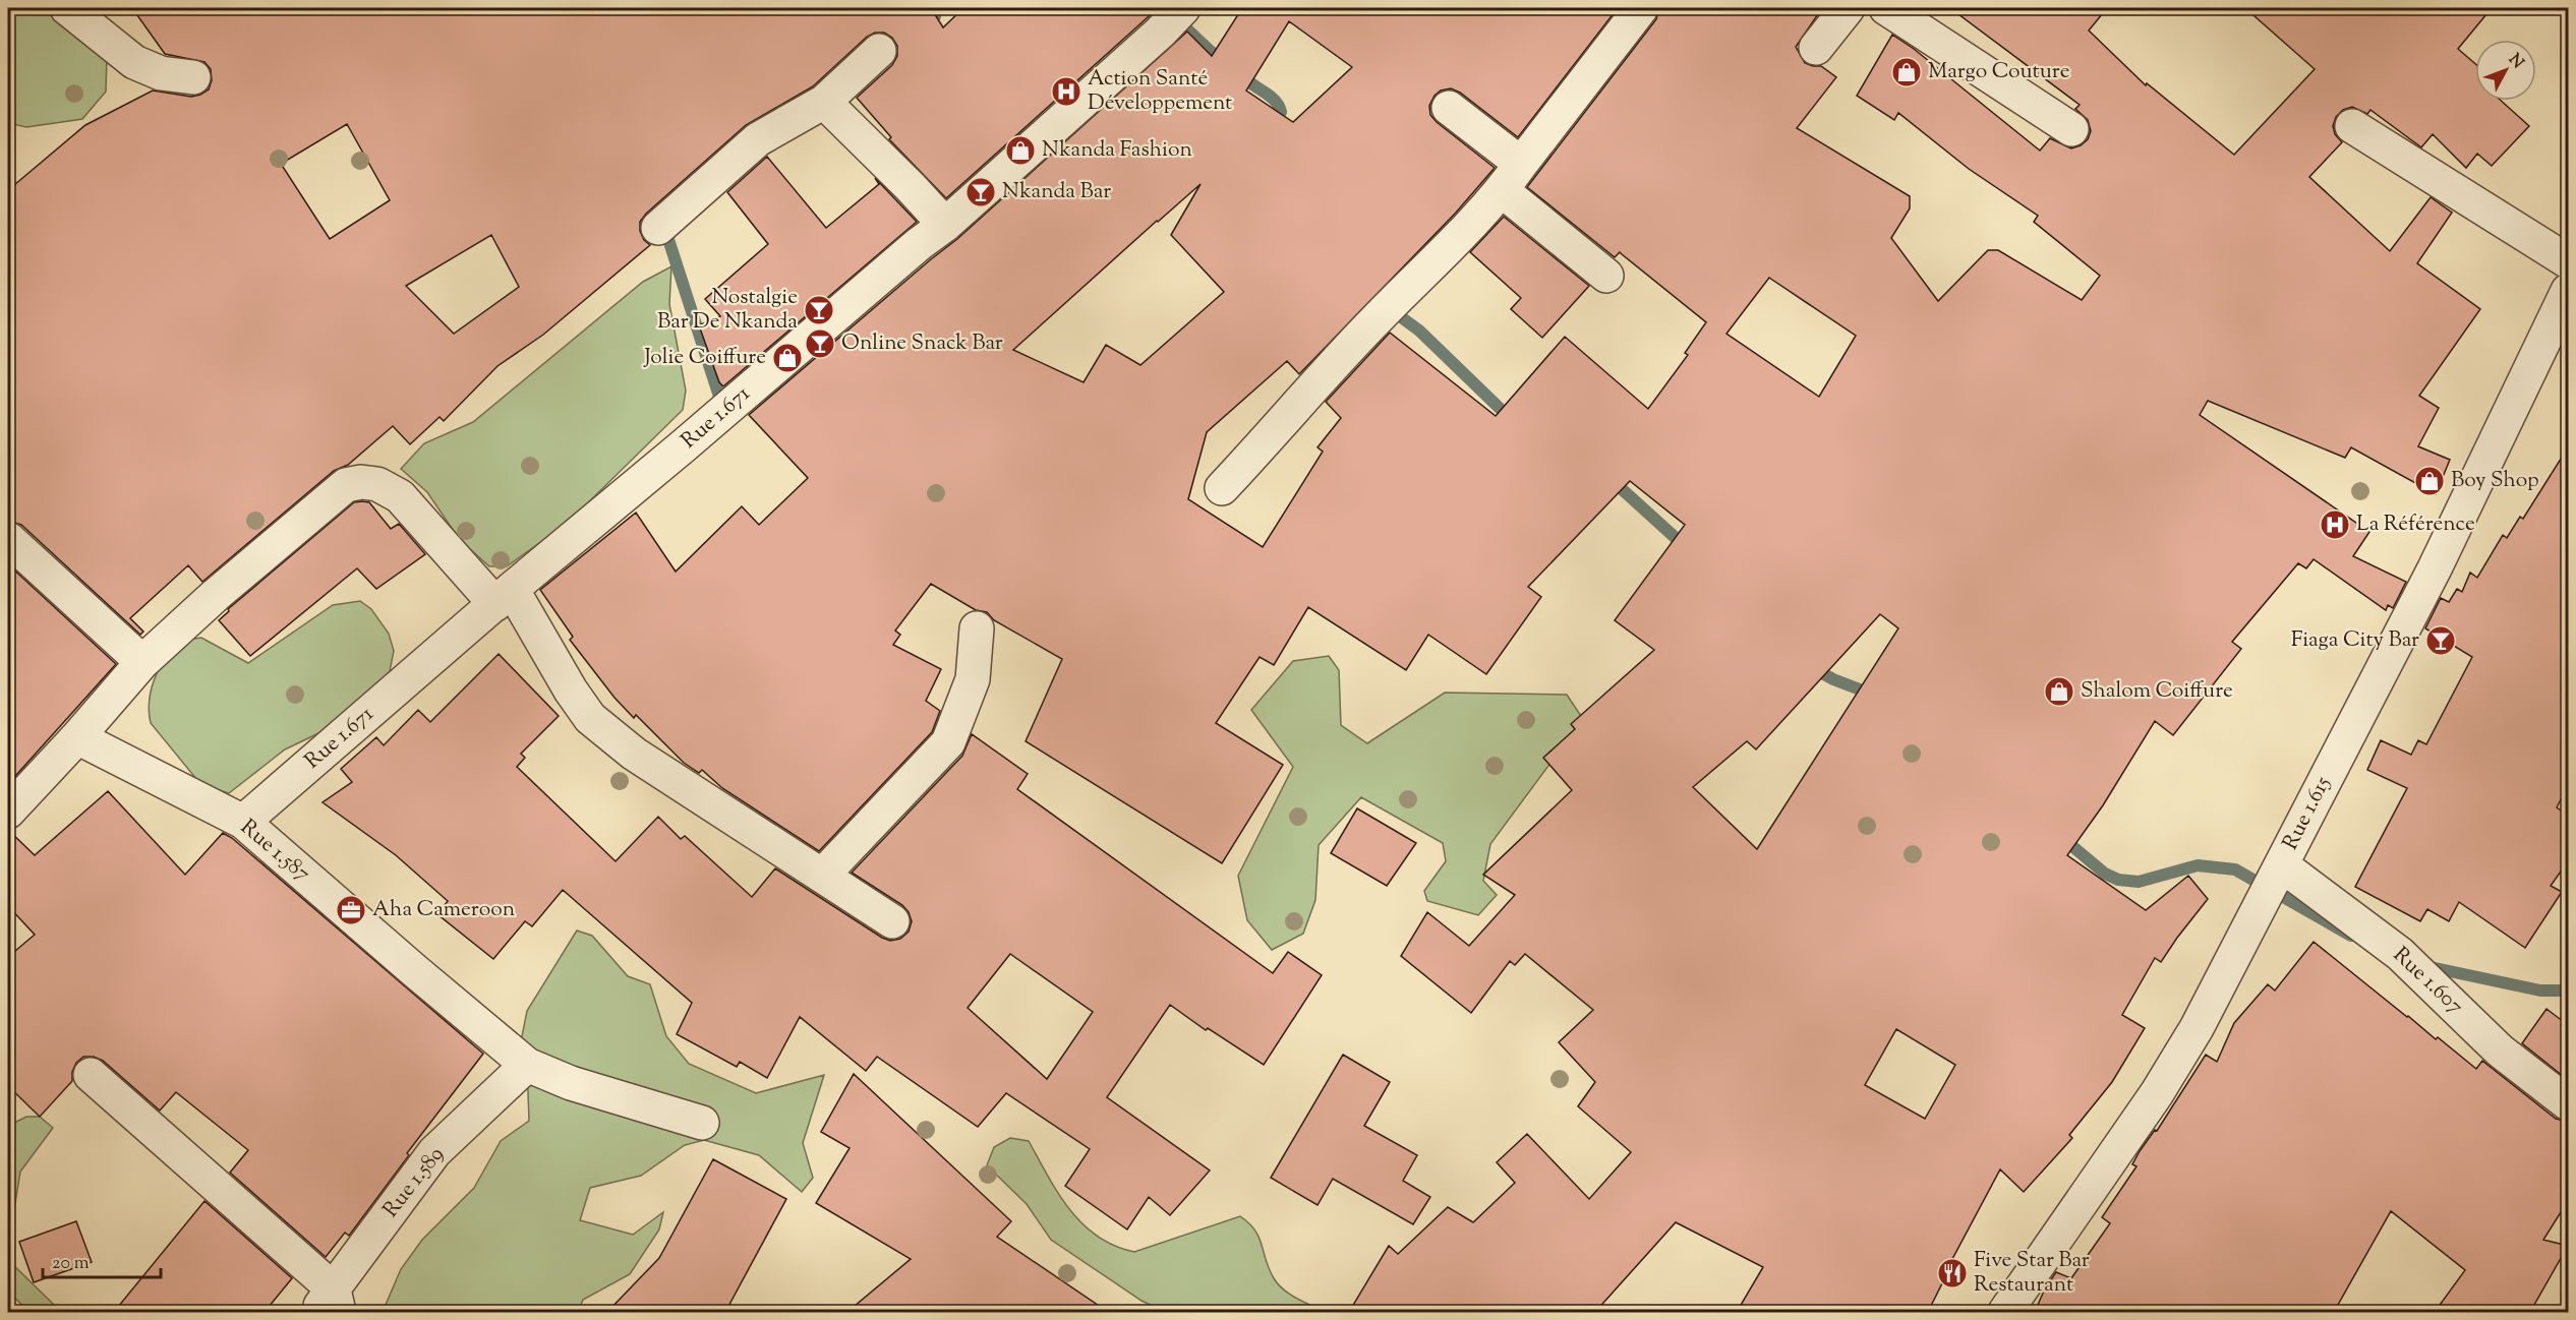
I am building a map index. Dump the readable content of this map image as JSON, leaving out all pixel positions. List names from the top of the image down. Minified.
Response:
{"streets":{"street":["Rue 1.671","Rue 1.615","Rue 1.587","Rue 1.607","Rue 1.589"]},"crossings":[["Rue 1.671","Rue 1.587"],["Rue 1.615","Rue 1.607"],["Rue 1.587","Rue 1.589"]],"places":{"shop":["Margo Couture","Nkanda Fashion","Jolie Coiffure","Boy Shop","Shalom Coiffure"],"hospital":["Action Santé Développement","La Référence"],"bar":["Nkanda Bar","Nostalgie Bar De Nkanda","Online Snack Bar","Fiaga City Bar"],"office":["Aha Cameroon"],"restaurant":["Five Star Bar Restaurant"]},"scale_bar":"20 m","north":"top right"}
